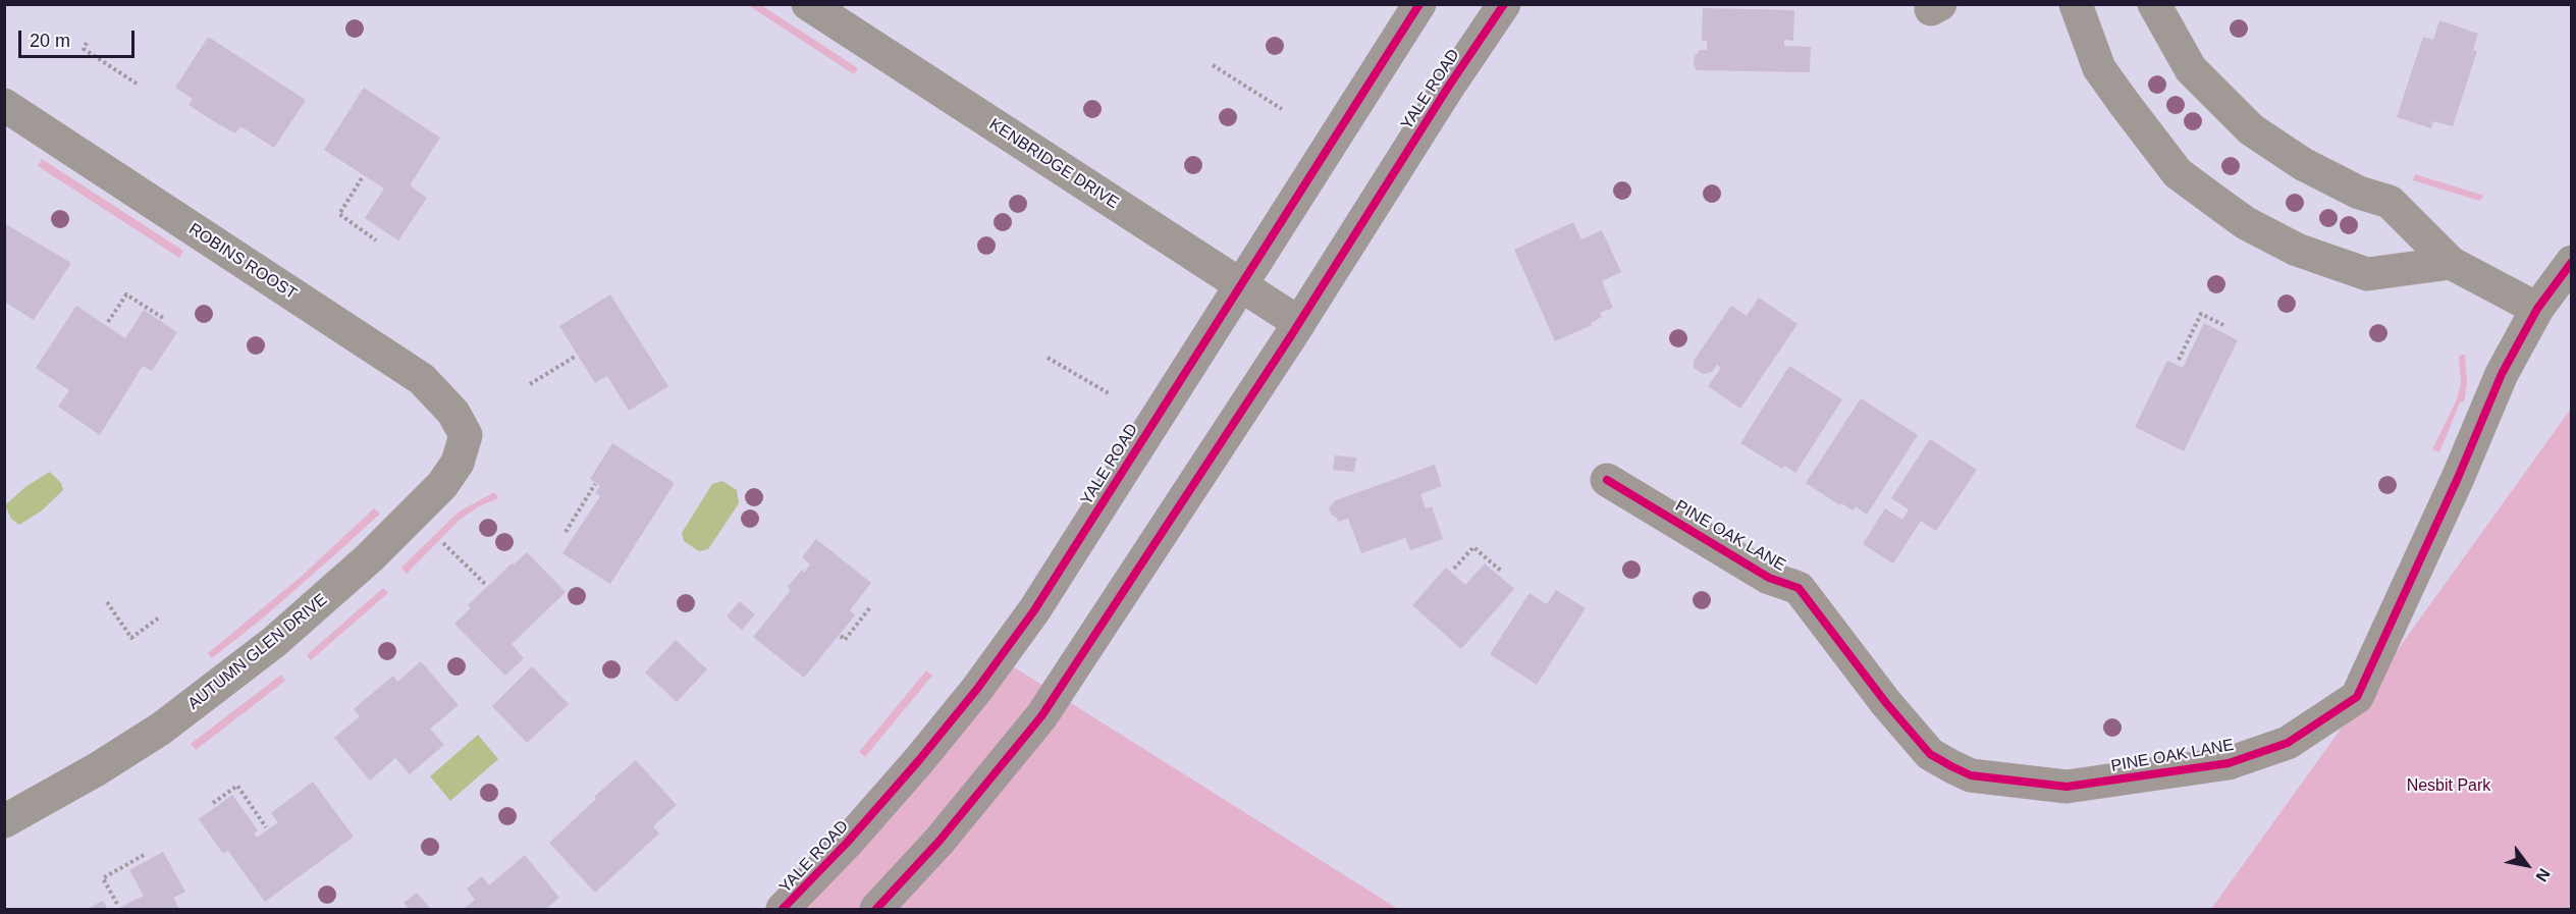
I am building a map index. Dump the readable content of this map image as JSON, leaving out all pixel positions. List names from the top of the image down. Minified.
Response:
{"streets":{"main road":["YALE ROAD"],"street":["KENBRIDGE DRIVE","ROBINS ROOST","PINE OAK LANE","AUTUMN GLEN DRIVE"]},"crossings":[["YALE ROAD","KENBRIDGE DRIVE"],["ROBINS ROOST","AUTUMN GLEN DRIVE"]],"parks":["Nesbit Park"],"scale_bar":"20 m","north":"bottom right"}
